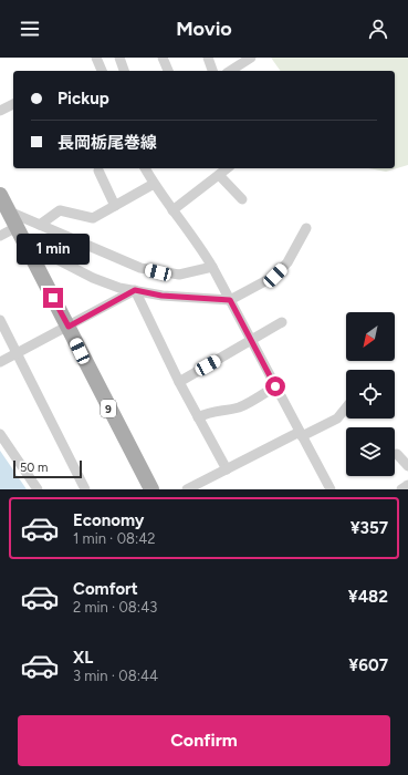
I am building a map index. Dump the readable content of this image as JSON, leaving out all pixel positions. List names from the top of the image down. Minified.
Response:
{"streets":{"main road":["9"]},"scale_bar":"50 m","north":"bottom left","page":{"header":"Movio","banner":["Pickup","長岡栃尾巻線"],"bubble":"1 min","scale":"50 m","list":[{"name":"Economy","note":"1 min · 08:42","value":"¥357"},{"name":"Comfort","note":"2 min · 08:43","value":"¥482"},{"name":"XL","note":"3 min · 08:44","value":"¥607"}],"buttons":"Confirm"}}
